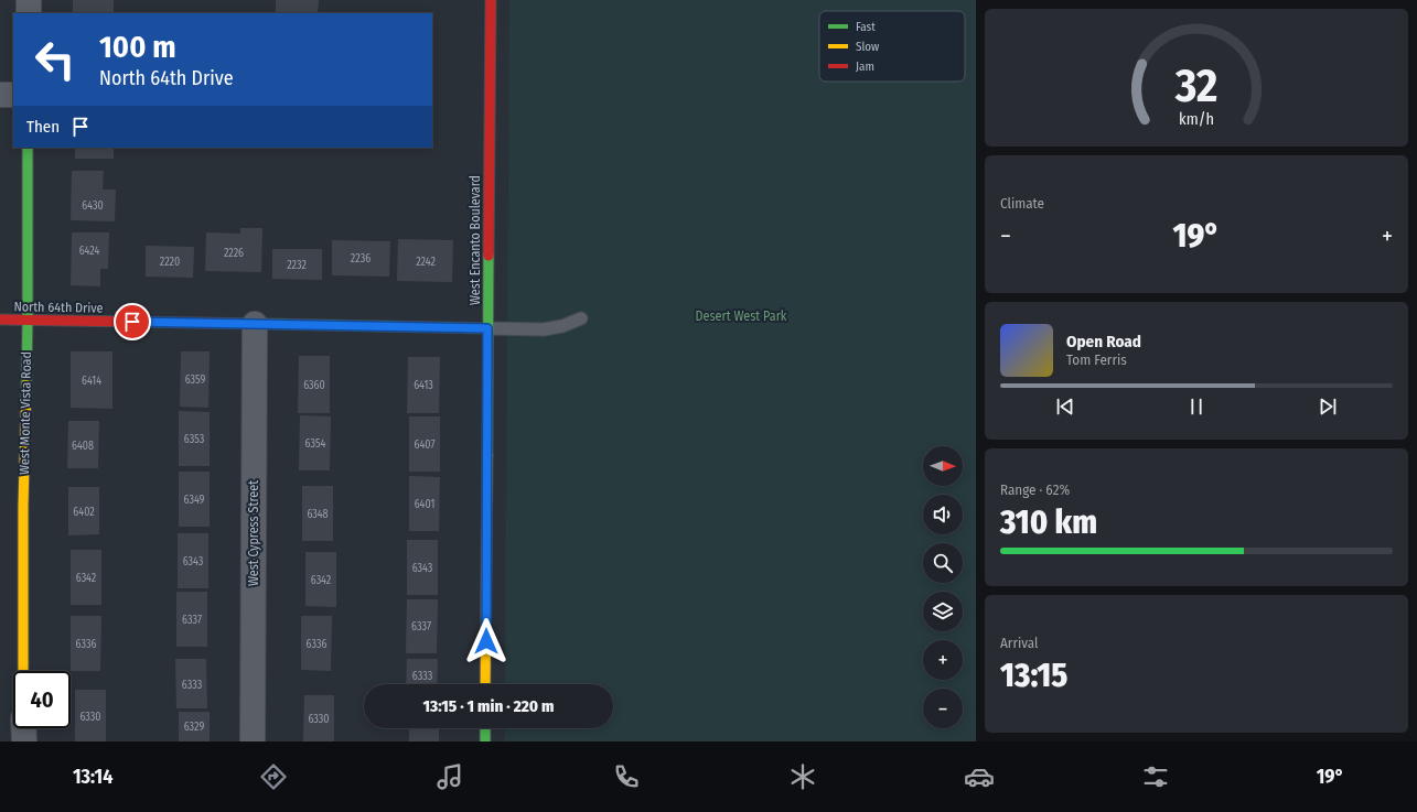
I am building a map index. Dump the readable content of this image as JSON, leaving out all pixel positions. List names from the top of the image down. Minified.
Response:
{"streets":{"street":["West Encanto Boulevard","North 64th Drive","West Monte Vista Road","West Cypress Street"]},"crossings":[["West Encanto Boulevard","North 64th Drive"],["North 64th Drive","West Monte Vista Road"],["North 64th Drive","West Cypress Street"]],"parks":["Desert West Park"],"house_numbers":["6430","6424","2226","2236","2220","2242","2232","6359","6414","6360","6413","6353","6354","6407","6408","6349","6401","6402","6348","6343","6343","6342","6342","6337","6337","6336","6336","6333","6333","6330","6330","6329"],"legend":["Fast","Slow","Jam"],"north":"right","page":{"turn":["100 m","North 64th Drive"],"then":"Then","tile":["Climate",["Range · 62%","310 km"],["Arrival","13:15"]],"heat":["−","19°","+"],"song":["Open Road","Tom Ferris"],"map_buttons":["+","−"],"limit":"40","trip":"13:15 · 1 min · 220 m","tabs":["13:14","19°"],"gauge":["32","km/h"]}}
